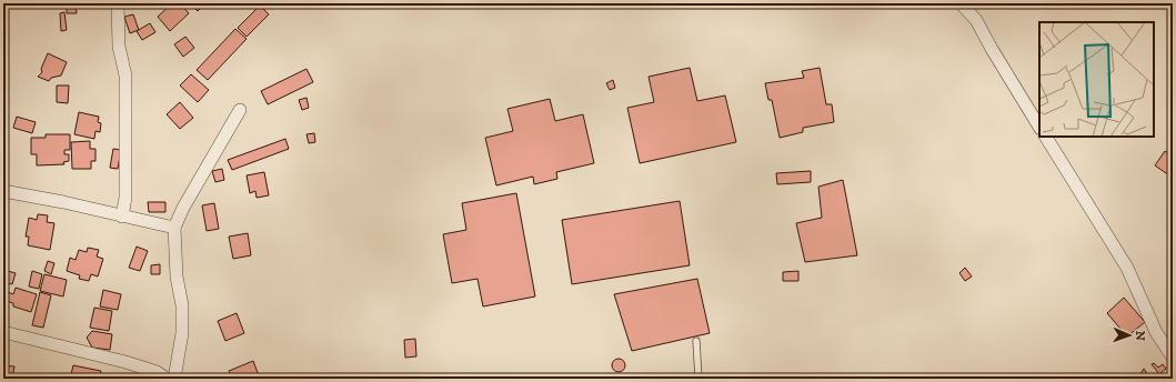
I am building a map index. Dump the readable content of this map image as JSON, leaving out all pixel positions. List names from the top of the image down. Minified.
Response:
{"north":"right"}
